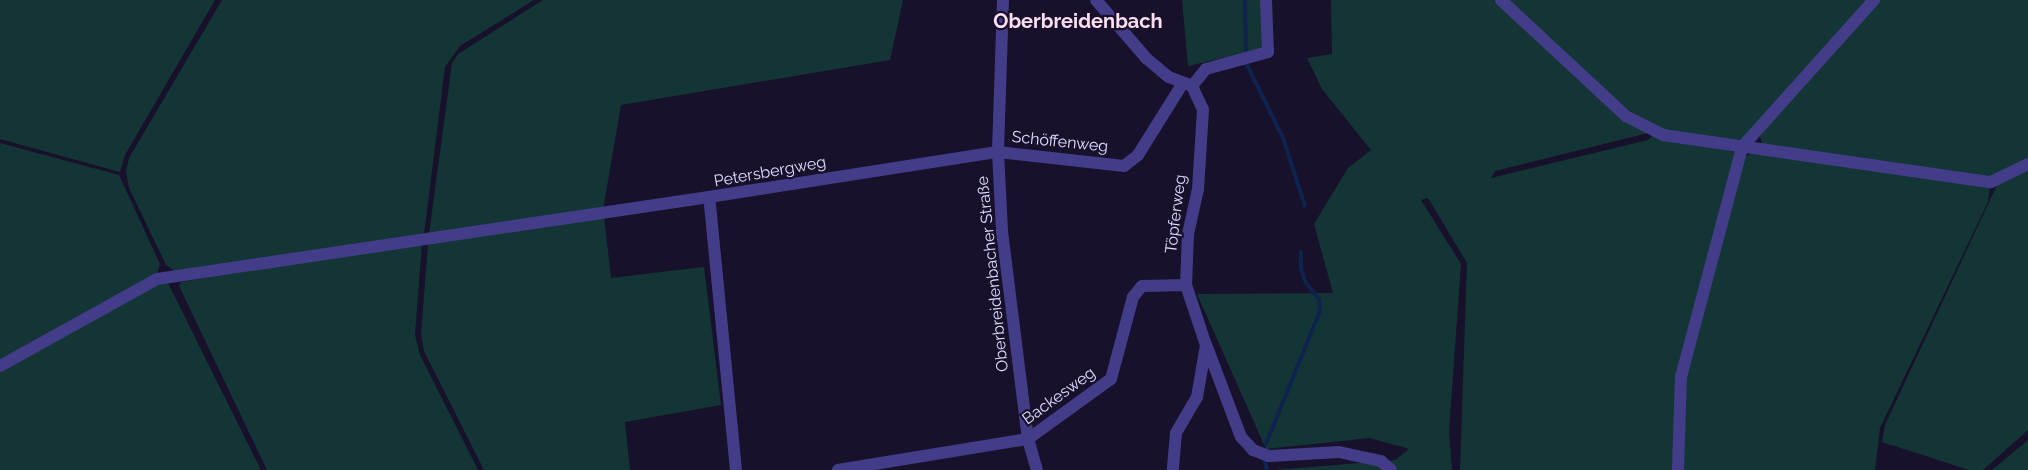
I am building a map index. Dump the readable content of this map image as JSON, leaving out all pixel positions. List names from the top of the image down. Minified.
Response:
{"streets":{"street":["Schöffenweg","Petersbergweg","Töpferweg","Oberbreidenbacher Straße","Backesweg"]},"crossings":[["Schöffenweg","Petersbergweg"],["Schöffenweg","Töpferweg"],["Schöffenweg","Oberbreidenbacher Straße"],["Petersbergweg","Oberbreidenbacher Straße"],["Töpferweg","Backesweg"],["Oberbreidenbacher Straße","Backesweg"]],"districts":["Oberbreidenbach"]}
